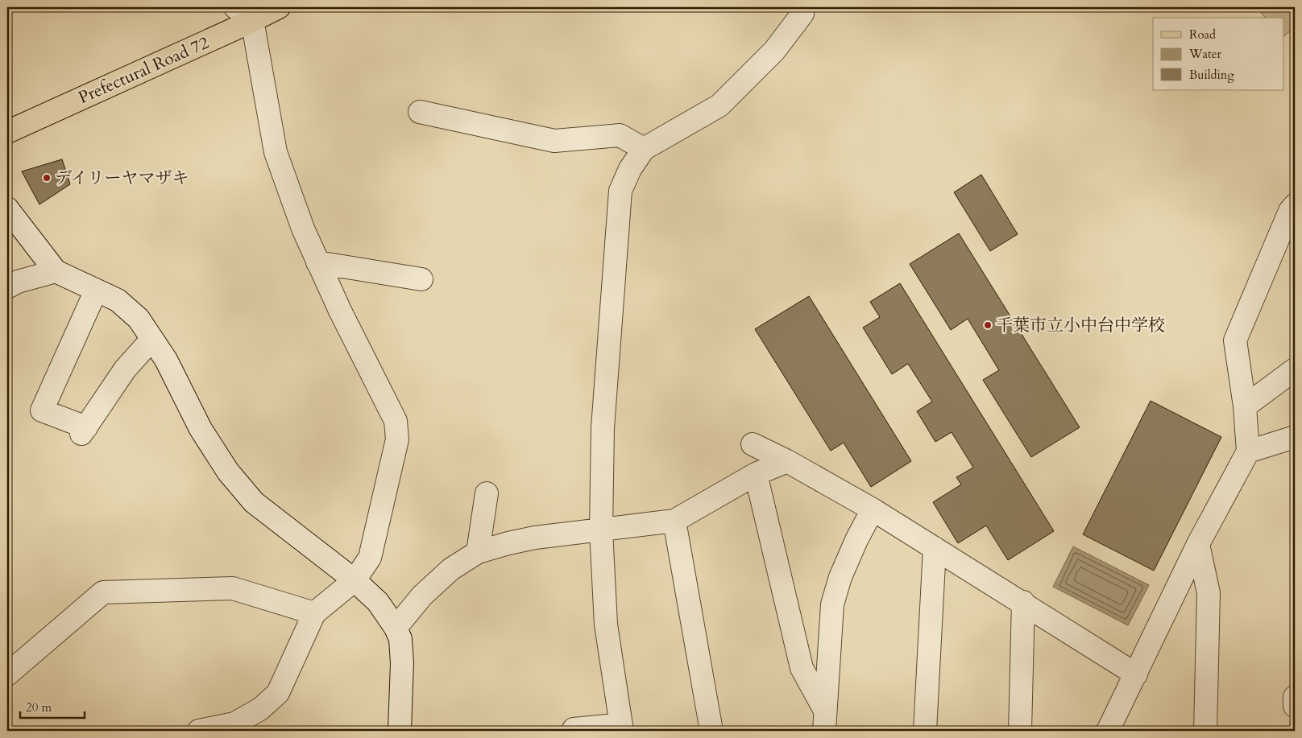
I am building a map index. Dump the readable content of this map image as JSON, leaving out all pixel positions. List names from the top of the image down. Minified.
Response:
{"streets":{"main road":["Prefectural Road 72"]},"places":["デイリーヤマザキ","千葉市立小中台中学校"],"legend":["Road","Water","Building"],"scale_bar":"20 m"}
